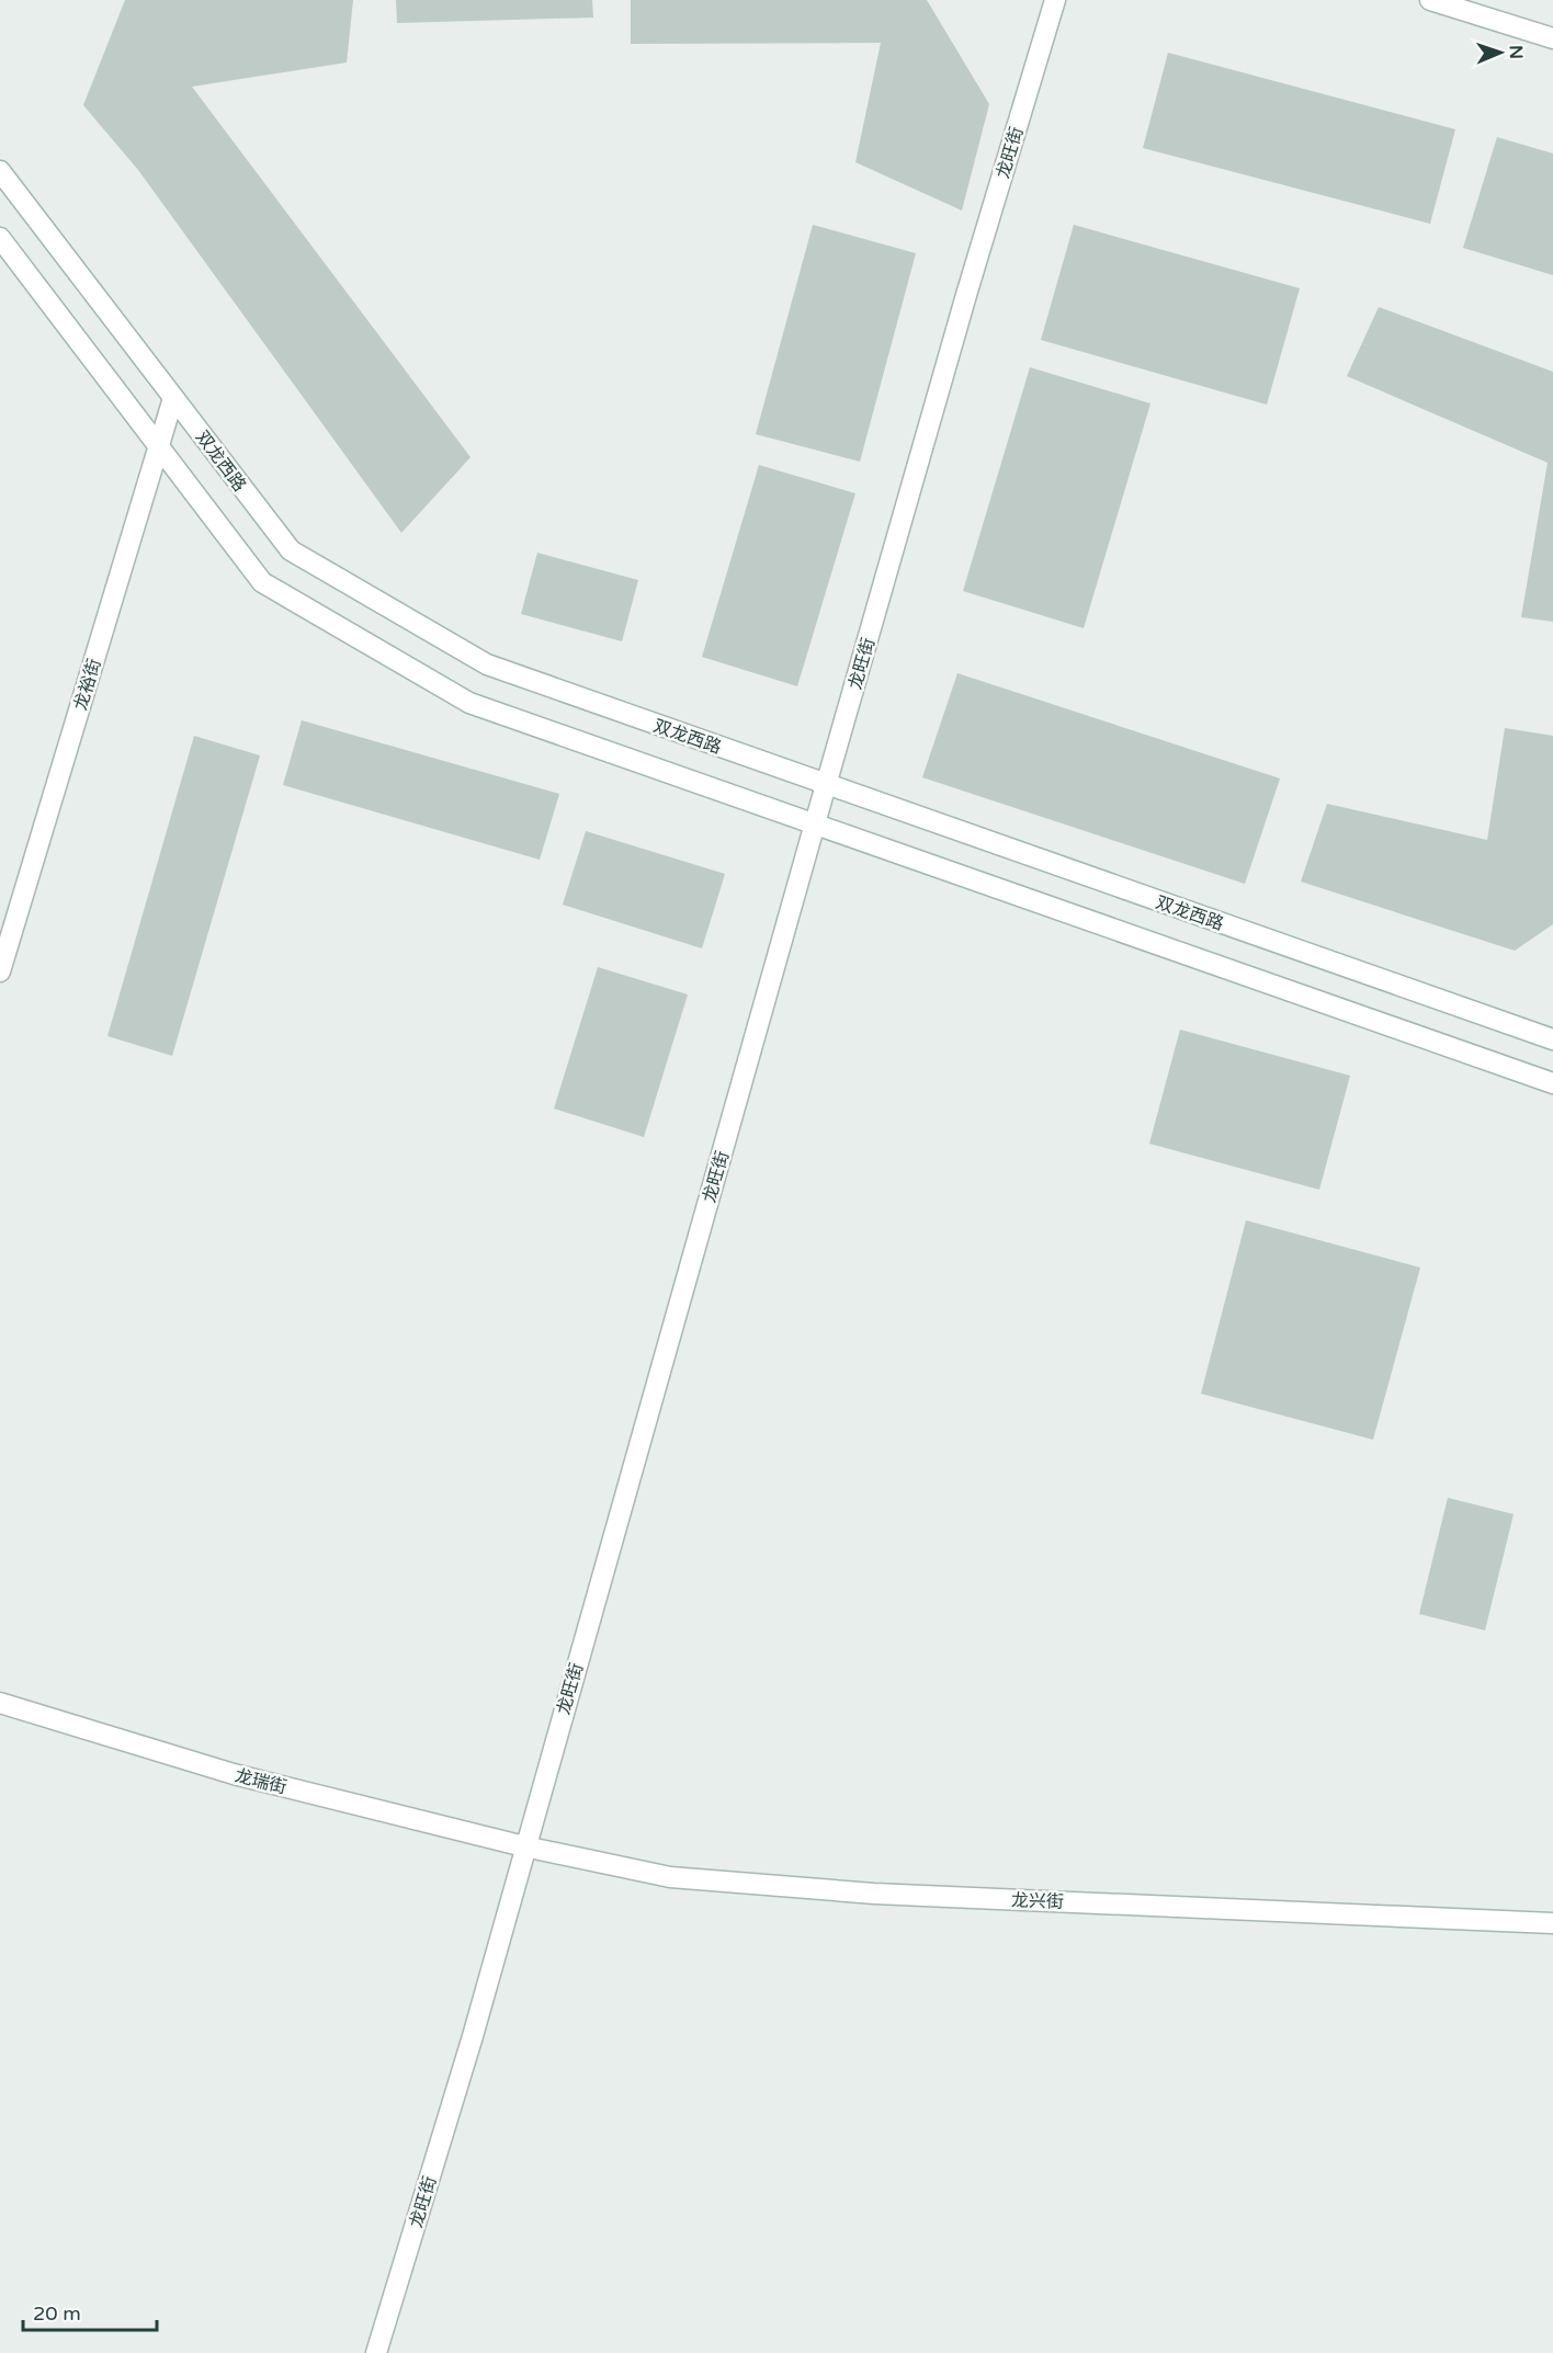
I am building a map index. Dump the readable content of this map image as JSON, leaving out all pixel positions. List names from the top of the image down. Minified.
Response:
{"streets":{"street":["龙旺街","双龙西路","龙裕街","龙瑞街","龙兴街"]},"crossings":[["龙旺街","双龙西路"],["龙旺街","龙瑞街"],["龙旺街","龙兴街"],["双龙西路","龙裕街"],["龙瑞街","龙兴街"]],"scale_bar":"20 m","north":"right"}
